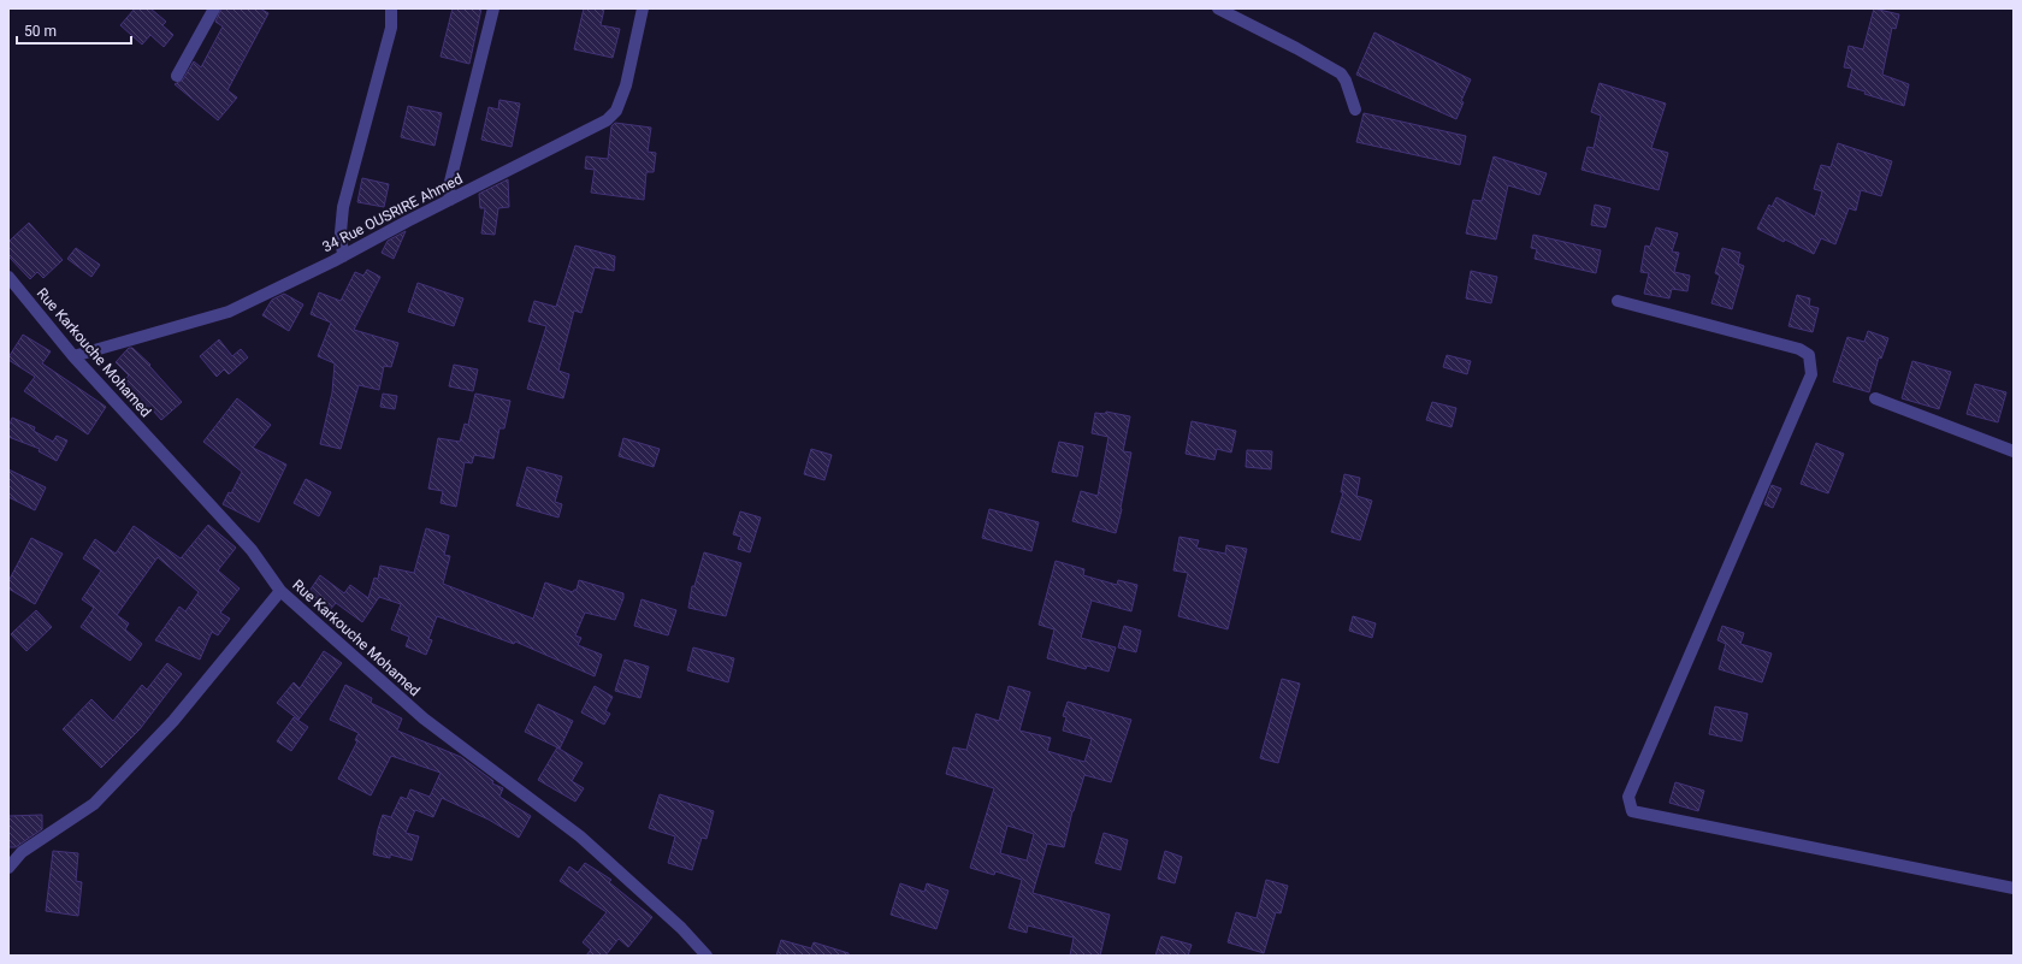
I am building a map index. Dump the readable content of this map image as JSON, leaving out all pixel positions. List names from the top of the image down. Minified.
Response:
{"streets":{"street":["34 Rue OUSRIRE Ahmed","Rue Karkouche Mohamed"]},"crossings":[["34 Rue OUSRIRE Ahmed","Rue Karkouche Mohamed"]],"scale_bar":"50 m"}
